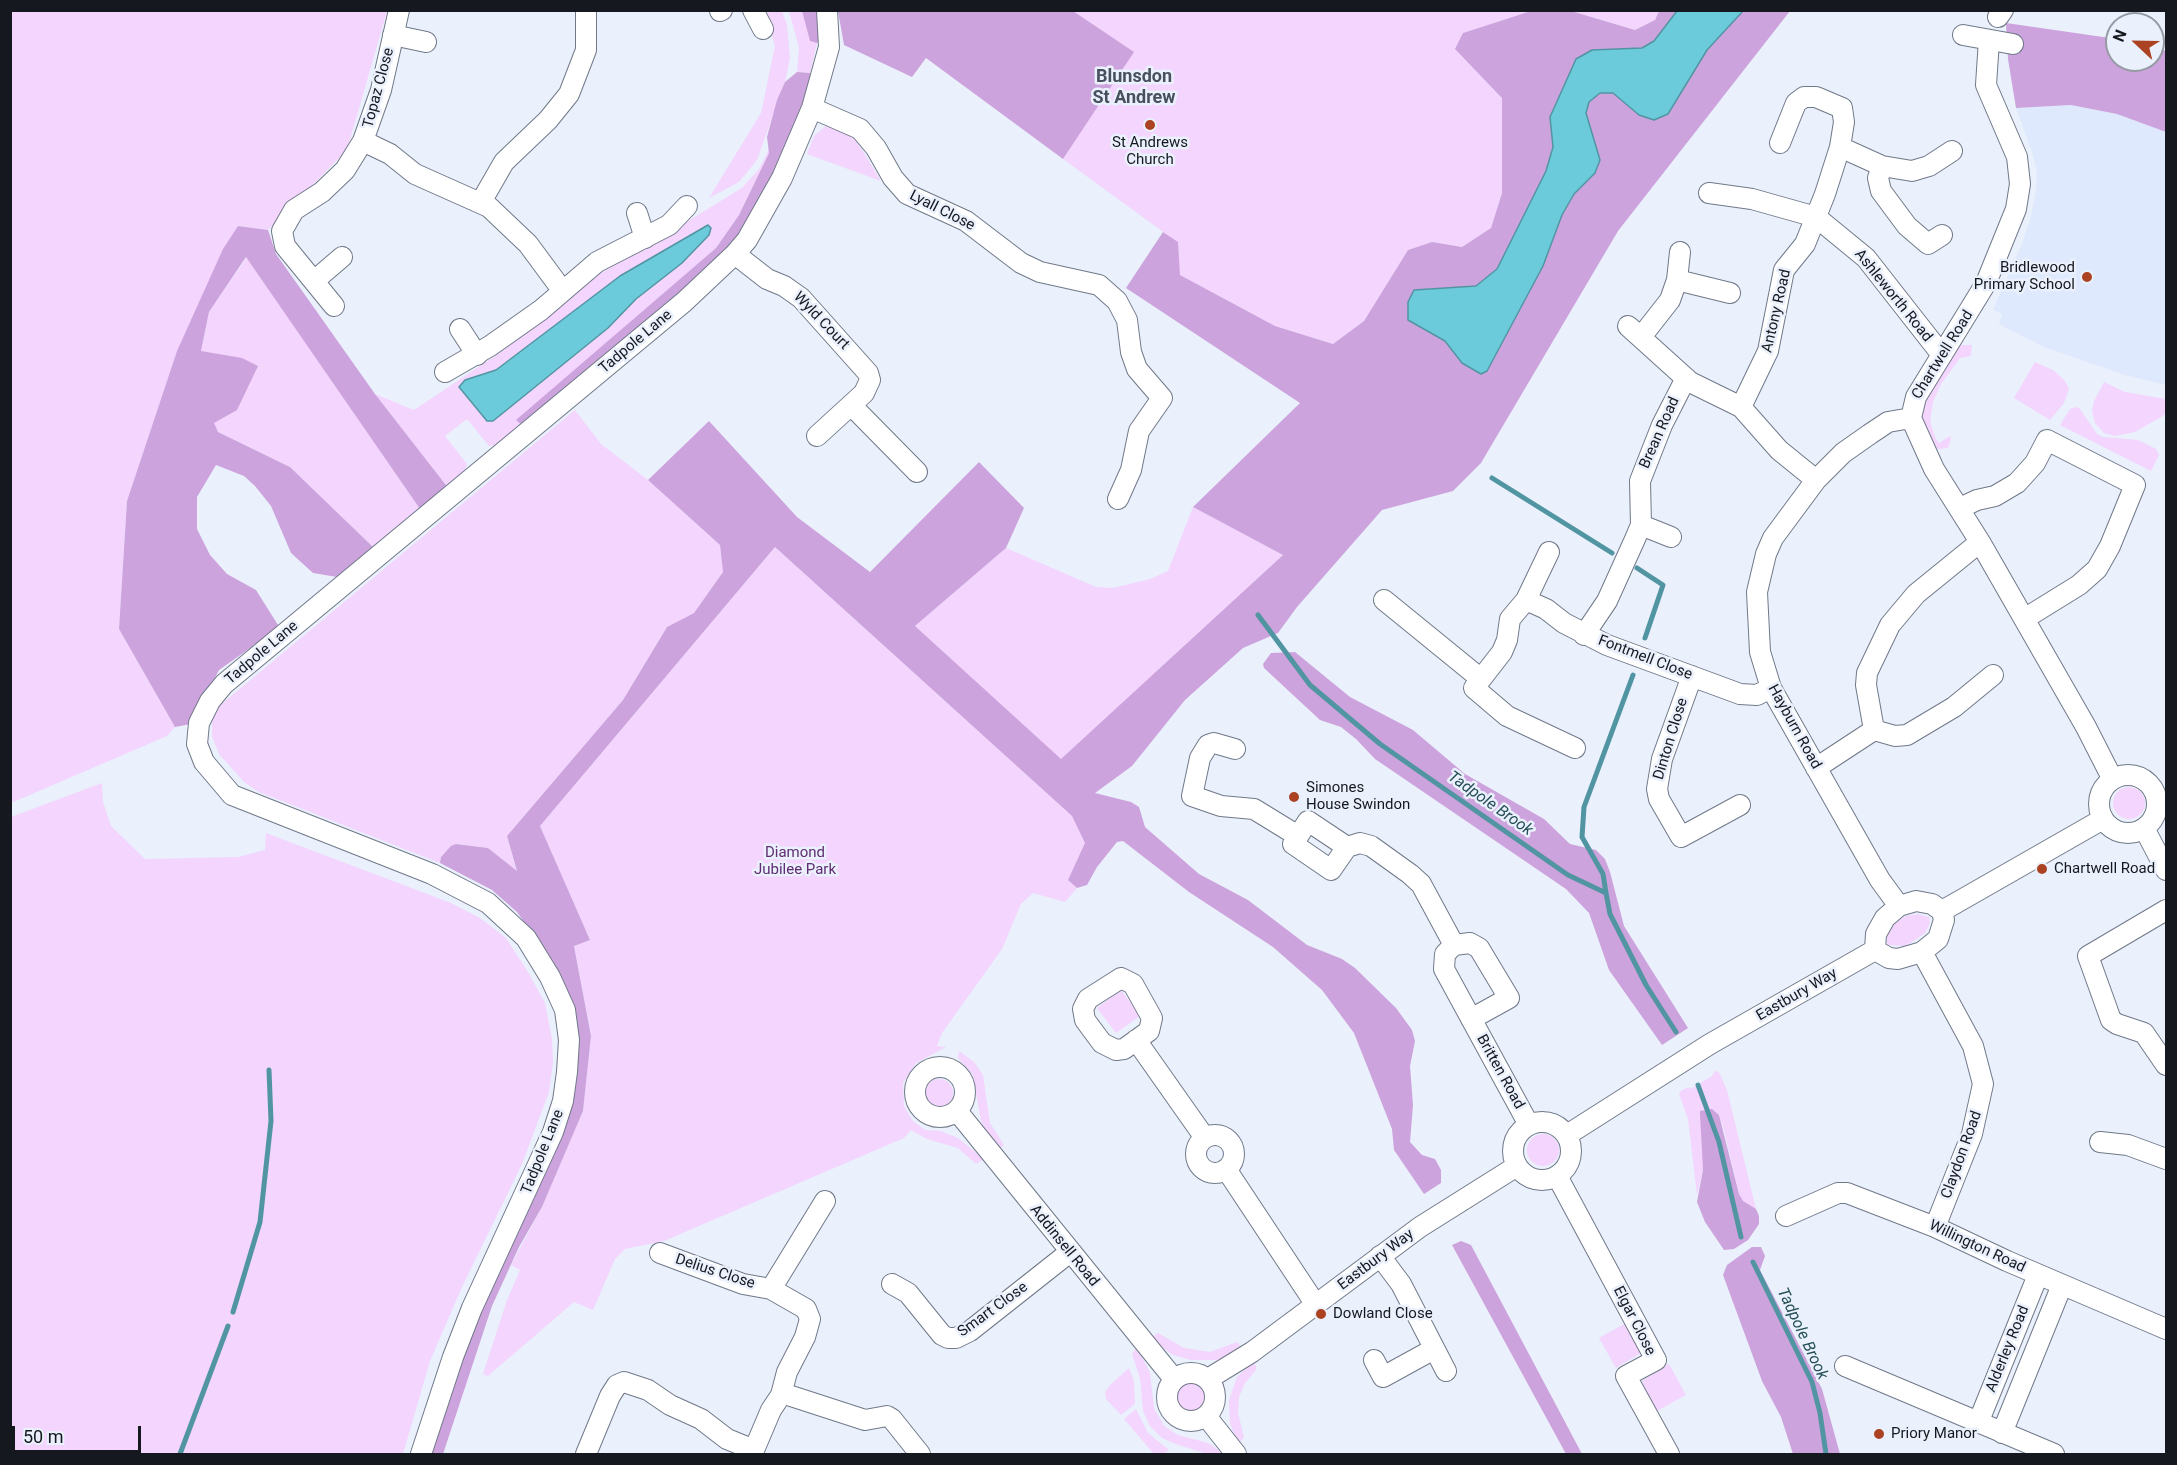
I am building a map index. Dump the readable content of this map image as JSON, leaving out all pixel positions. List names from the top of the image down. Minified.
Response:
{"streets":{"street":["Topaz Close","Lyall Close","Ashleworth Road","Antony Road","Wyld Court","Tadpole Lane","Chartwell Road","Brean Road","Fontmell Close","Hayburn Road","Dinton Close","Eastbury Way","Britten Road","Claydon Road","Addinsell Road","Willington Road","Delius Close","Smart Close","Elgar Close","Alderley Road"]},"crossings":[["Lyall Close","Tadpole Lane"],["Ashleworth Road","Antony Road"],["Ashleworth Road","Chartwell Road"],["Wyld Court","Tadpole Lane"],["Chartwell Road","Hayburn Road"],["Brean Road","Fontmell Close"],["Fontmell Close","Hayburn Road"],["Fontmell Close","Dinton Close"],["Hayburn Road","Eastbury Way"],["Hayburn Road","Claydon Road"],["Eastbury Way","Britten Road"],["Eastbury Way","Claydon Road"],["Eastbury Way","Addinsell Road"],["Eastbury Way","Elgar Close"],["Britten Road","Elgar Close"],["Claydon Road","Willington Road"],["Addinsell Road","Smart Close"],["Willington Road","Alderley Road"]],"districts":["Blunsdon St Andrew"],"water":["Tadpole Brook"],"parks":["Diamond Jubilee Park"],"places":["St Andrews Church","Bridlewood Primary School","Simones House Swindon","Chartwell Road","Dowland Close","Priory Manor"],"scale_bar":"50 m","north":"left"}
